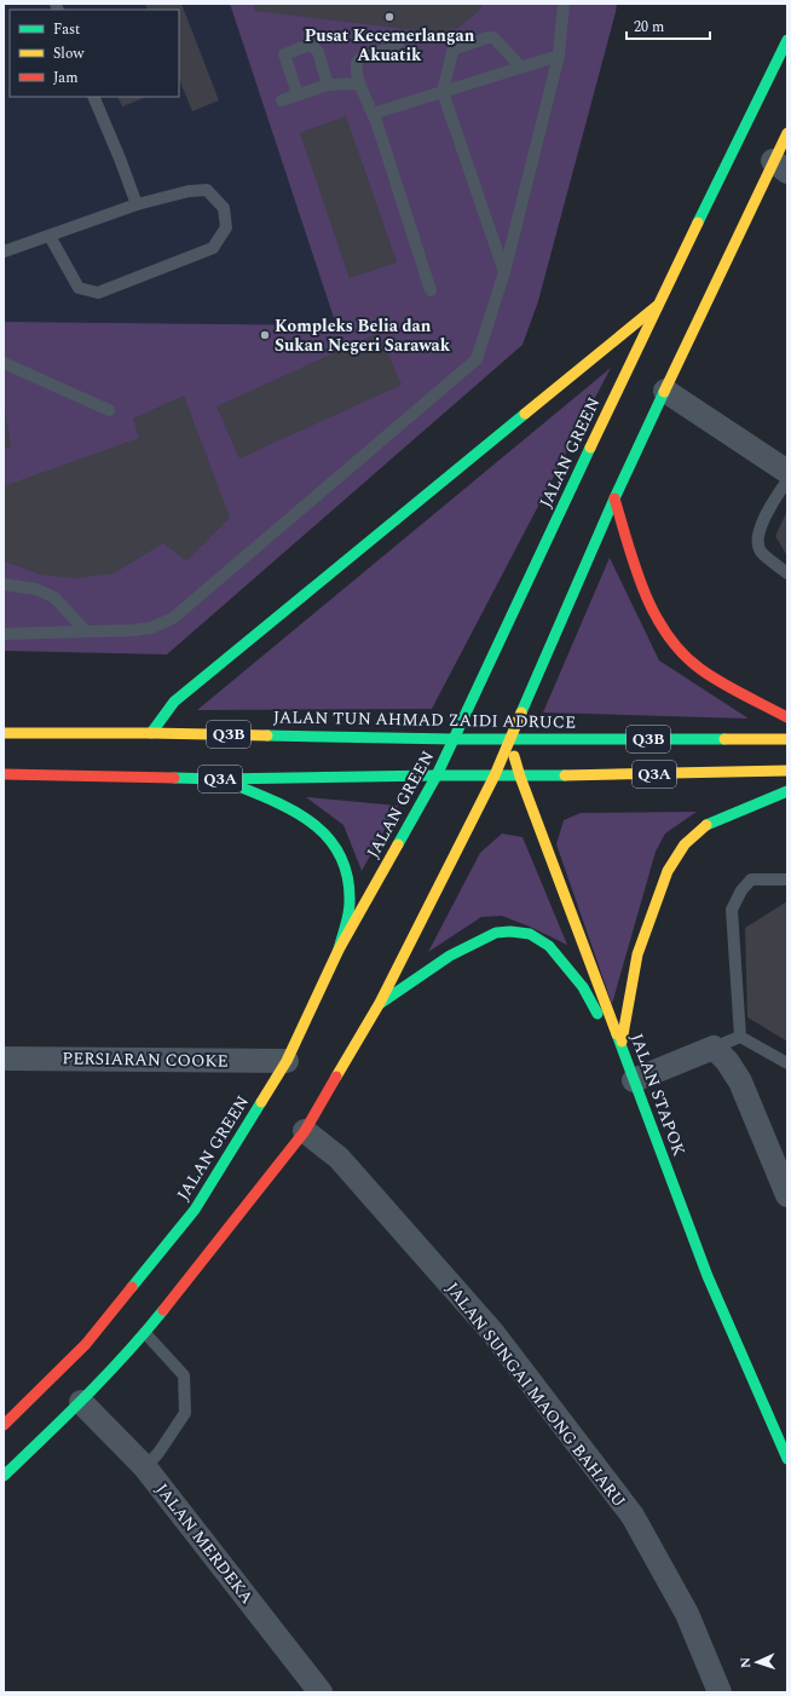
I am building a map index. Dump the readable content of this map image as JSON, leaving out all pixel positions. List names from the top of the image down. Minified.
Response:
{"streets":{"main road":["JALAN GREEN","JALAN TUN AHMAD ZAIDI ADRUCE","Q3B","Q3A","JALAN STAPOK"],"street":["PERSIARAN COOKE","JALAN SUNGAI MAONG BAHARU","JALAN MERDEKA"]},"crossings":[["JALAN GREEN","JALAN TUN AHMAD ZAIDI ADRUCE"],["JALAN GREEN","Q3A"],["JALAN GREEN","PERSIARAN COOKE"],["JALAN TUN AHMAD ZAIDI ADRUCE","JALAN STAPOK"],["Q3A","JALAN STAPOK"]],"places":["Pusat Kecemerlangan Akuatik","Kompleks Belia dan Sukan Negeri Sarawak"],"legend":["Fast","Slow","Jam"],"scale_bar":"20 m","north":"left"}
